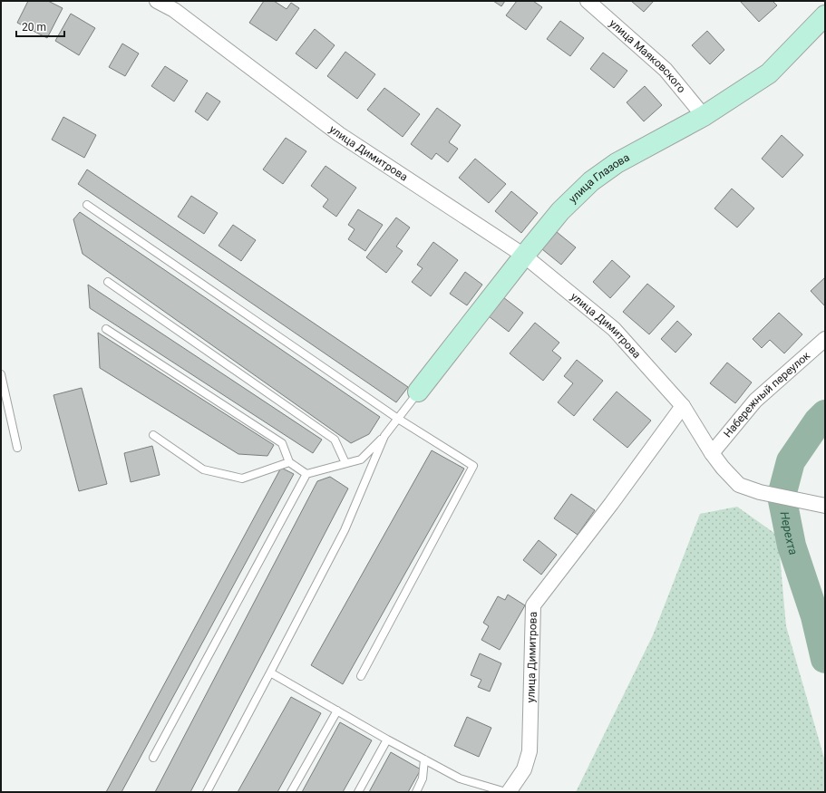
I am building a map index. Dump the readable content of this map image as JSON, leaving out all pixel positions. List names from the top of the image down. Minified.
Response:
{"streets":{"street":["улица Маяковского","улица Димитрова","улица Глазова","Набережный переулок"]},"crossings":[["улица Маяковского","улица Глазова"],["улица Димитрова","улица Глазова"]],"water":["Нерехта"],"scale_bar":"20 m"}
